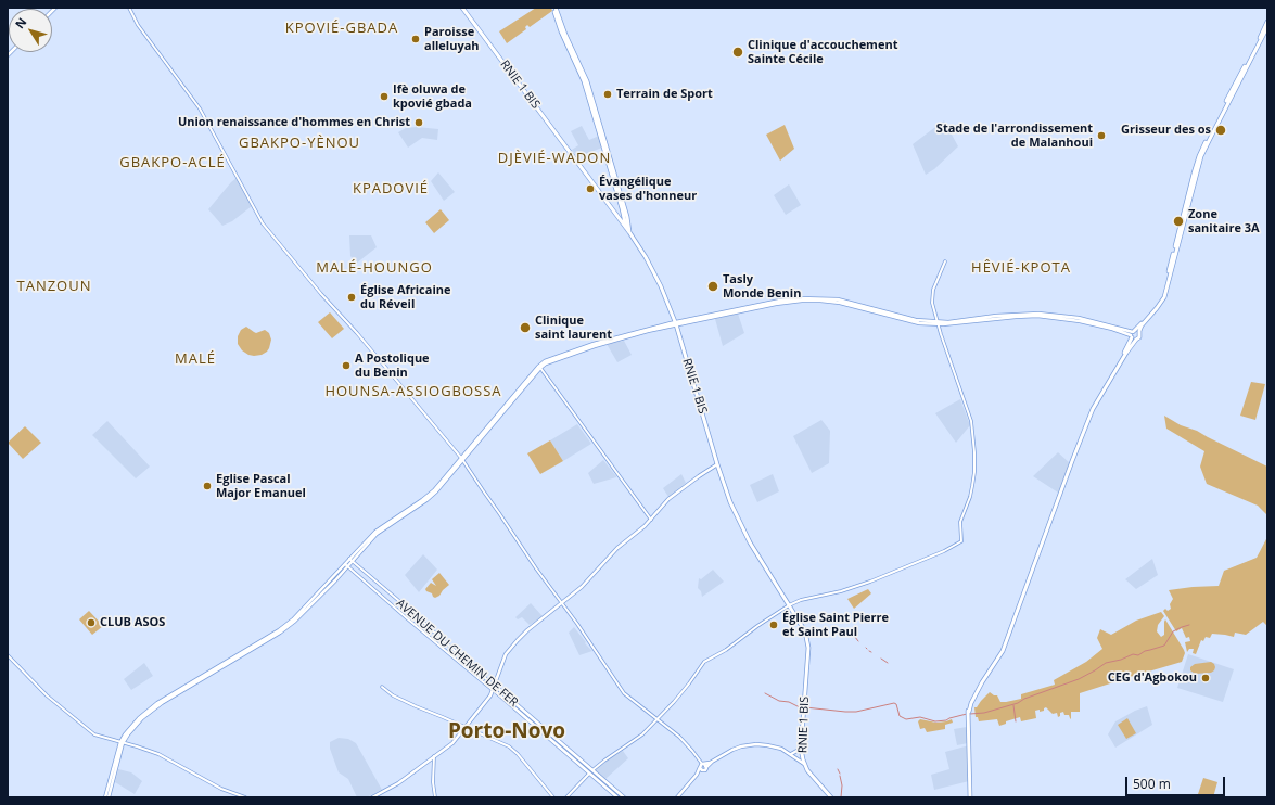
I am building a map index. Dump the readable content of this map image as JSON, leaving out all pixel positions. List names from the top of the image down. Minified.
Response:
{"streets":{"main road":["RNIE 1 BIS","AVENUE DU CHEMIN DE FER"]},"districts":["KPOVIÉ-GBADA","GBAKPO-YÈNOU","DJÈVIÉ-WADON","GBAKPO-ACLÉ","KPADOVIÉ","MALÉ-HOUNGO","HÊVIÉ-KPOTA","TANZOUN","MALÉ","HOUNSA-ASSIOGBOSSA","Porto-Novo"],"places":["Paroisse alleluyah","Clinique d'accouchement Sainte Cécile","Terrain de Sport","Ifè oluwa de kpovié gbada","Union renaissance d'hommes en Christ","Grisseur des os","Stade de l'arrondissement de Malanhoui","Évangélique vases d'honneur","Zone sanitaire 3A","Tasly Monde Benin","Église Africaine du Réveil","Clinique saint laurent","A Postolique du Benin","Eglise Pascal Major Emanuel","CLUB ASOS","Église Saint Pierre et Saint Paul","CEG d'Agbokou"],"scale_bar":"500 m","north":"top left"}
